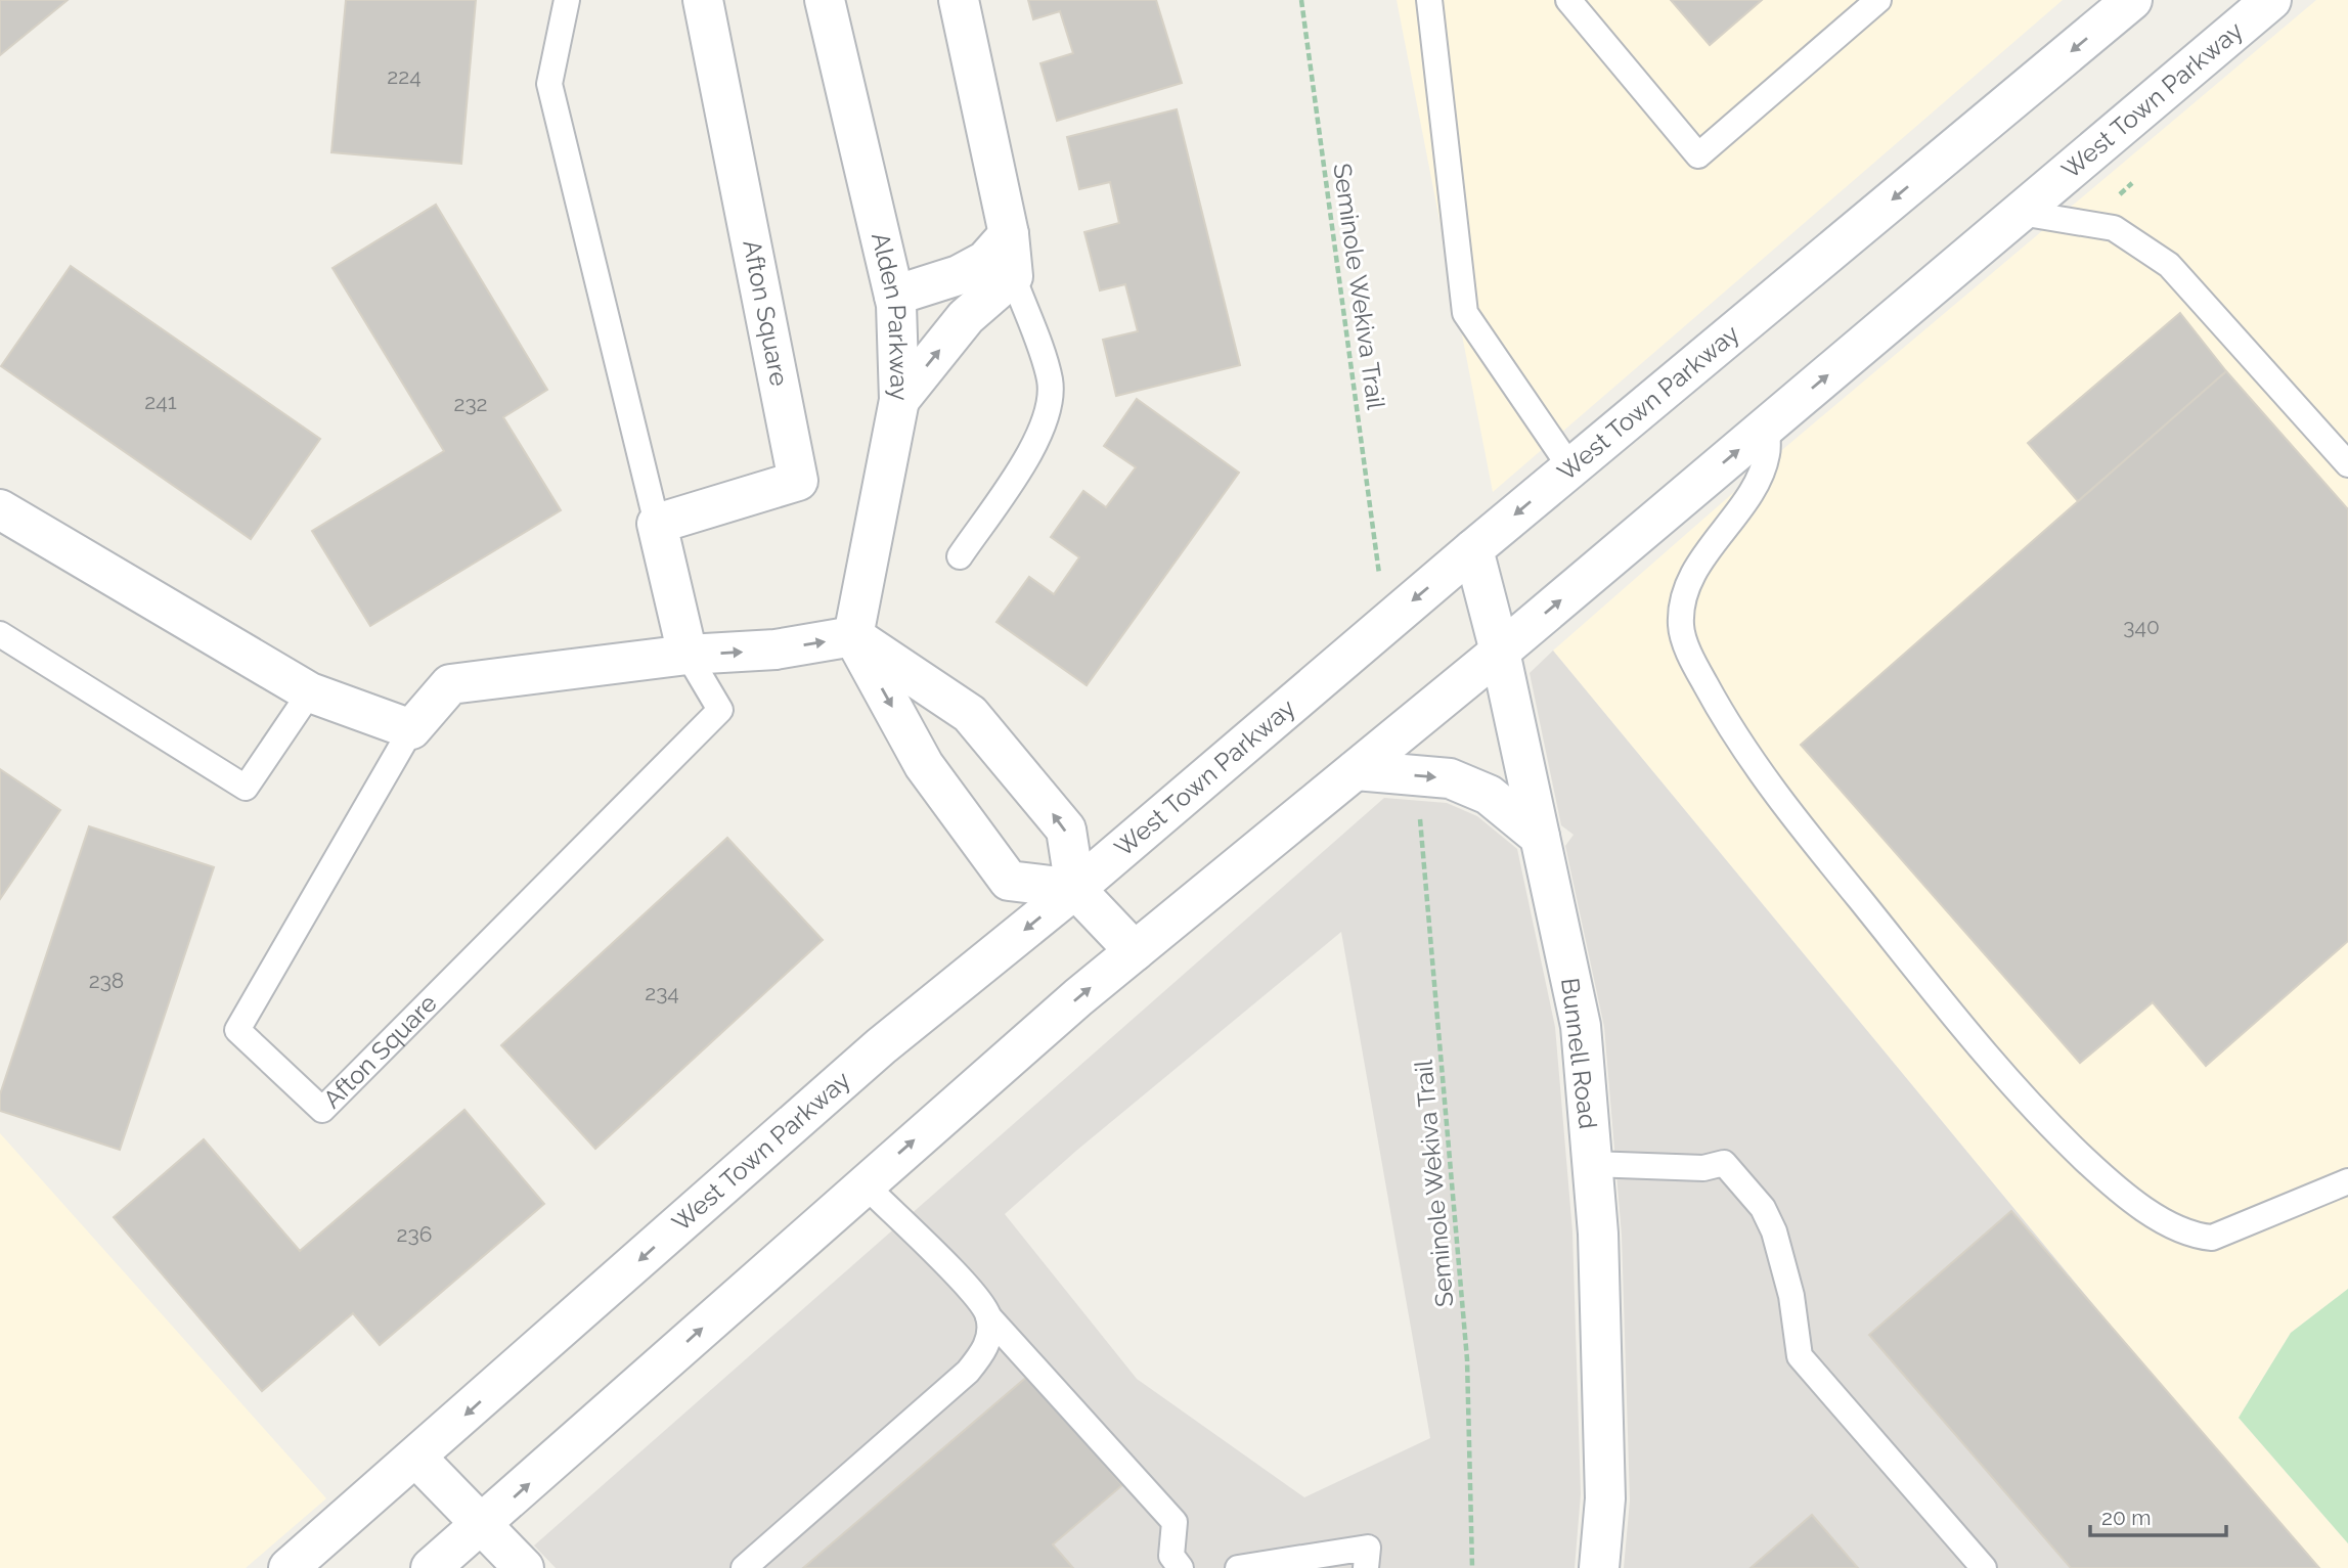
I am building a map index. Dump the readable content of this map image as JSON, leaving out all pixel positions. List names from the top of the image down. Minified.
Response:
{"streets":{"street":["West Town Parkway","Afton Square","Alden Parkway","Bunnell Road"],"path":["Seminole Wekiva Trail"]},"crossings":[["West Town Parkway","Bunnell Road"],["Afton Square","Alden Parkway"]],"house_numbers":["224","241","232","340","238","234","236"],"scale_bar":"20 m"}
